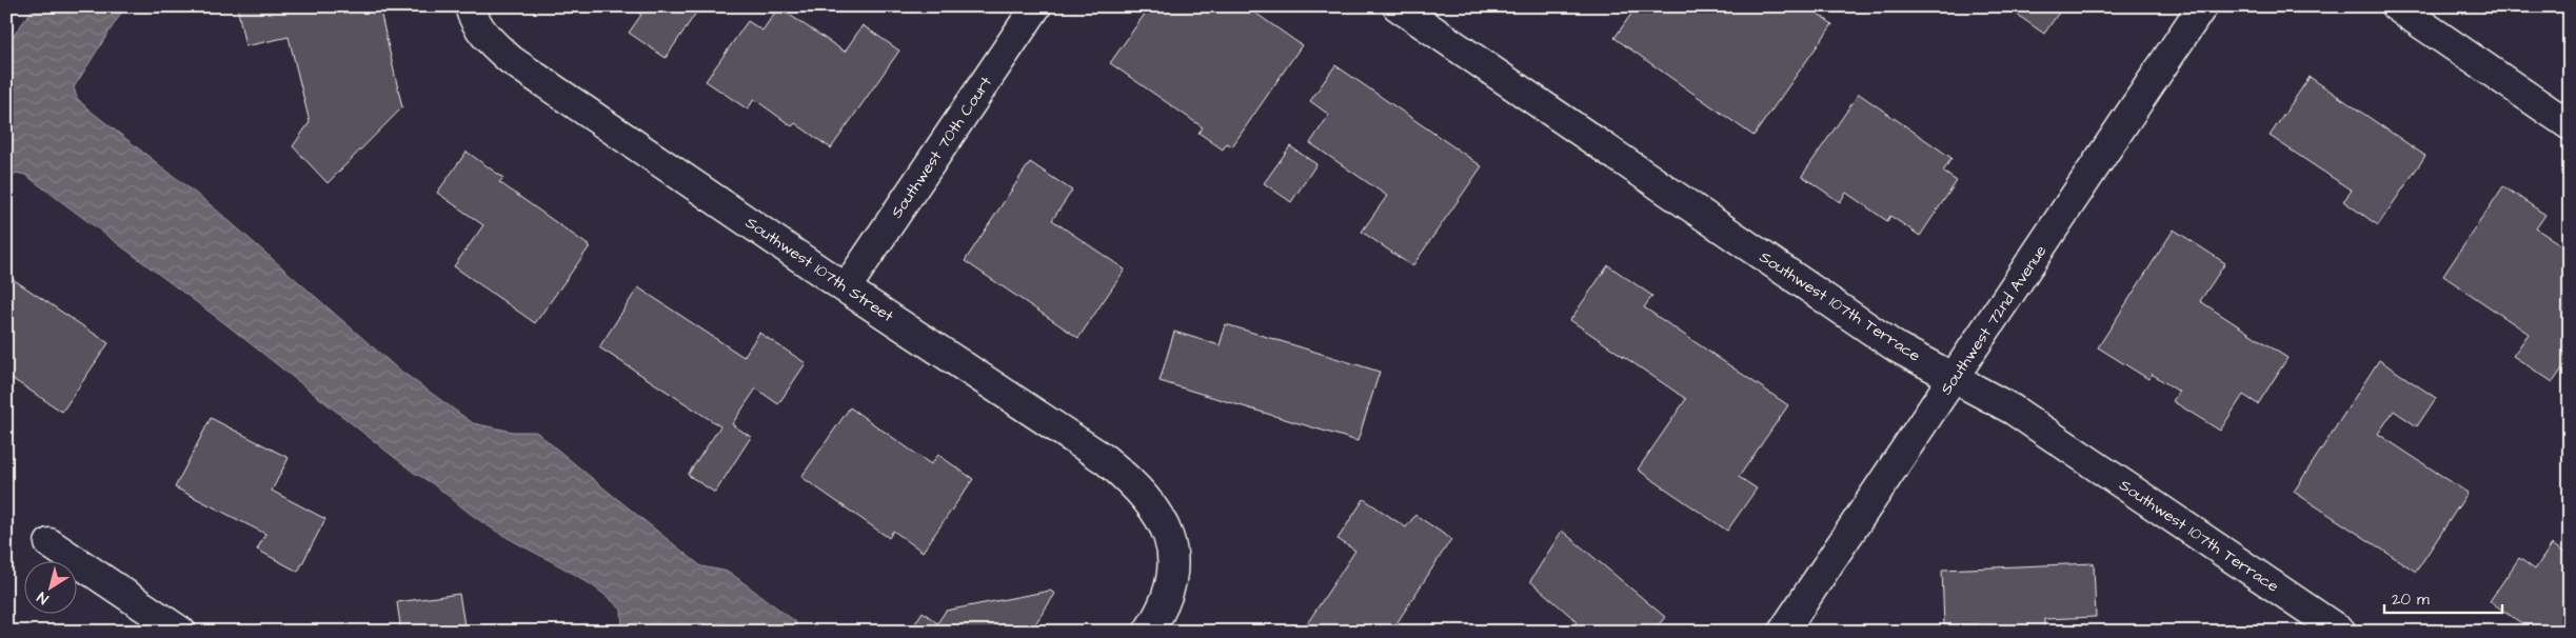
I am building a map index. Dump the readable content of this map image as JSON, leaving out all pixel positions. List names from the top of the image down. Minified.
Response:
{"streets":{"street":["Southwest 70th Court","Southwest 107th Street","Southwest 107th Terrace","Southwest 72nd Avenue"]},"crossings":[["Southwest 70th Court","Southwest 107th Street"],["Southwest 107th Terrace","Southwest 72nd Avenue"]],"scale_bar":"20 m","north":"bottom left"}
